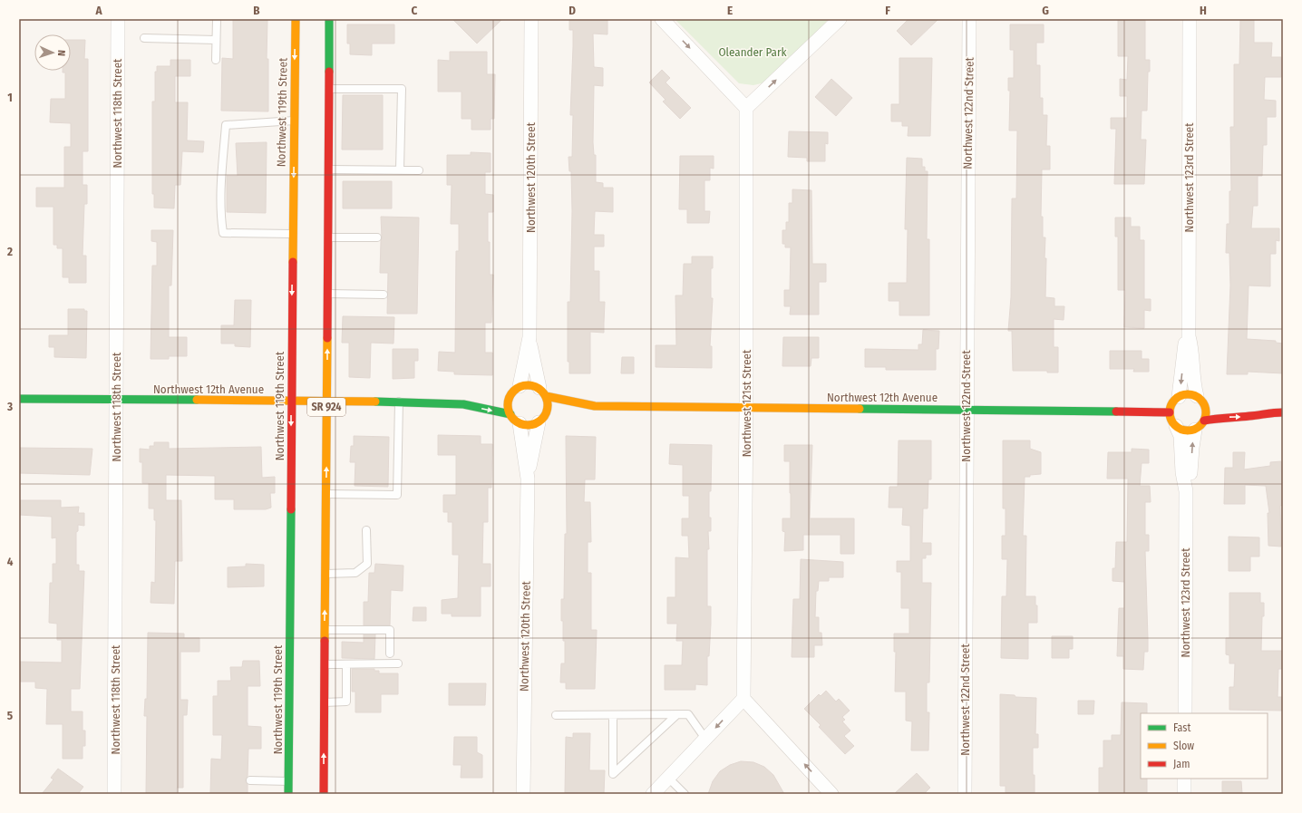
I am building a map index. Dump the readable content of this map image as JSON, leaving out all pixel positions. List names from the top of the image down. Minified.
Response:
{"streets":{"main road":["Northwest 119th Street","Northwest 12th Avenue","SR 924"],"street":["Northwest 118th Street","Northwest 122nd Street","Northwest 120th Street","Northwest 123rd Street","Northwest 121st Street"]},"crossings":[["Northwest 119th Street","Northwest 12th Avenue"],["Northwest 118th Street","Northwest 12th Avenue"],["Northwest 122nd Street","Northwest 12th Avenue"],["Northwest 120th Street","Northwest 12th Avenue"],["Northwest 123rd Street","Northwest 12th Avenue"],["Northwest 12th Avenue","Northwest 121st Street"],["Northwest 12th Avenue","SR 924"]],"parks":["Oleander Park"],"legend":["Fast","Slow","Jam"],"north":"right","grid":{"columns":["A","B","C","D","E","F","G","H"],"rows":["1","2","3","4","5"]}}
